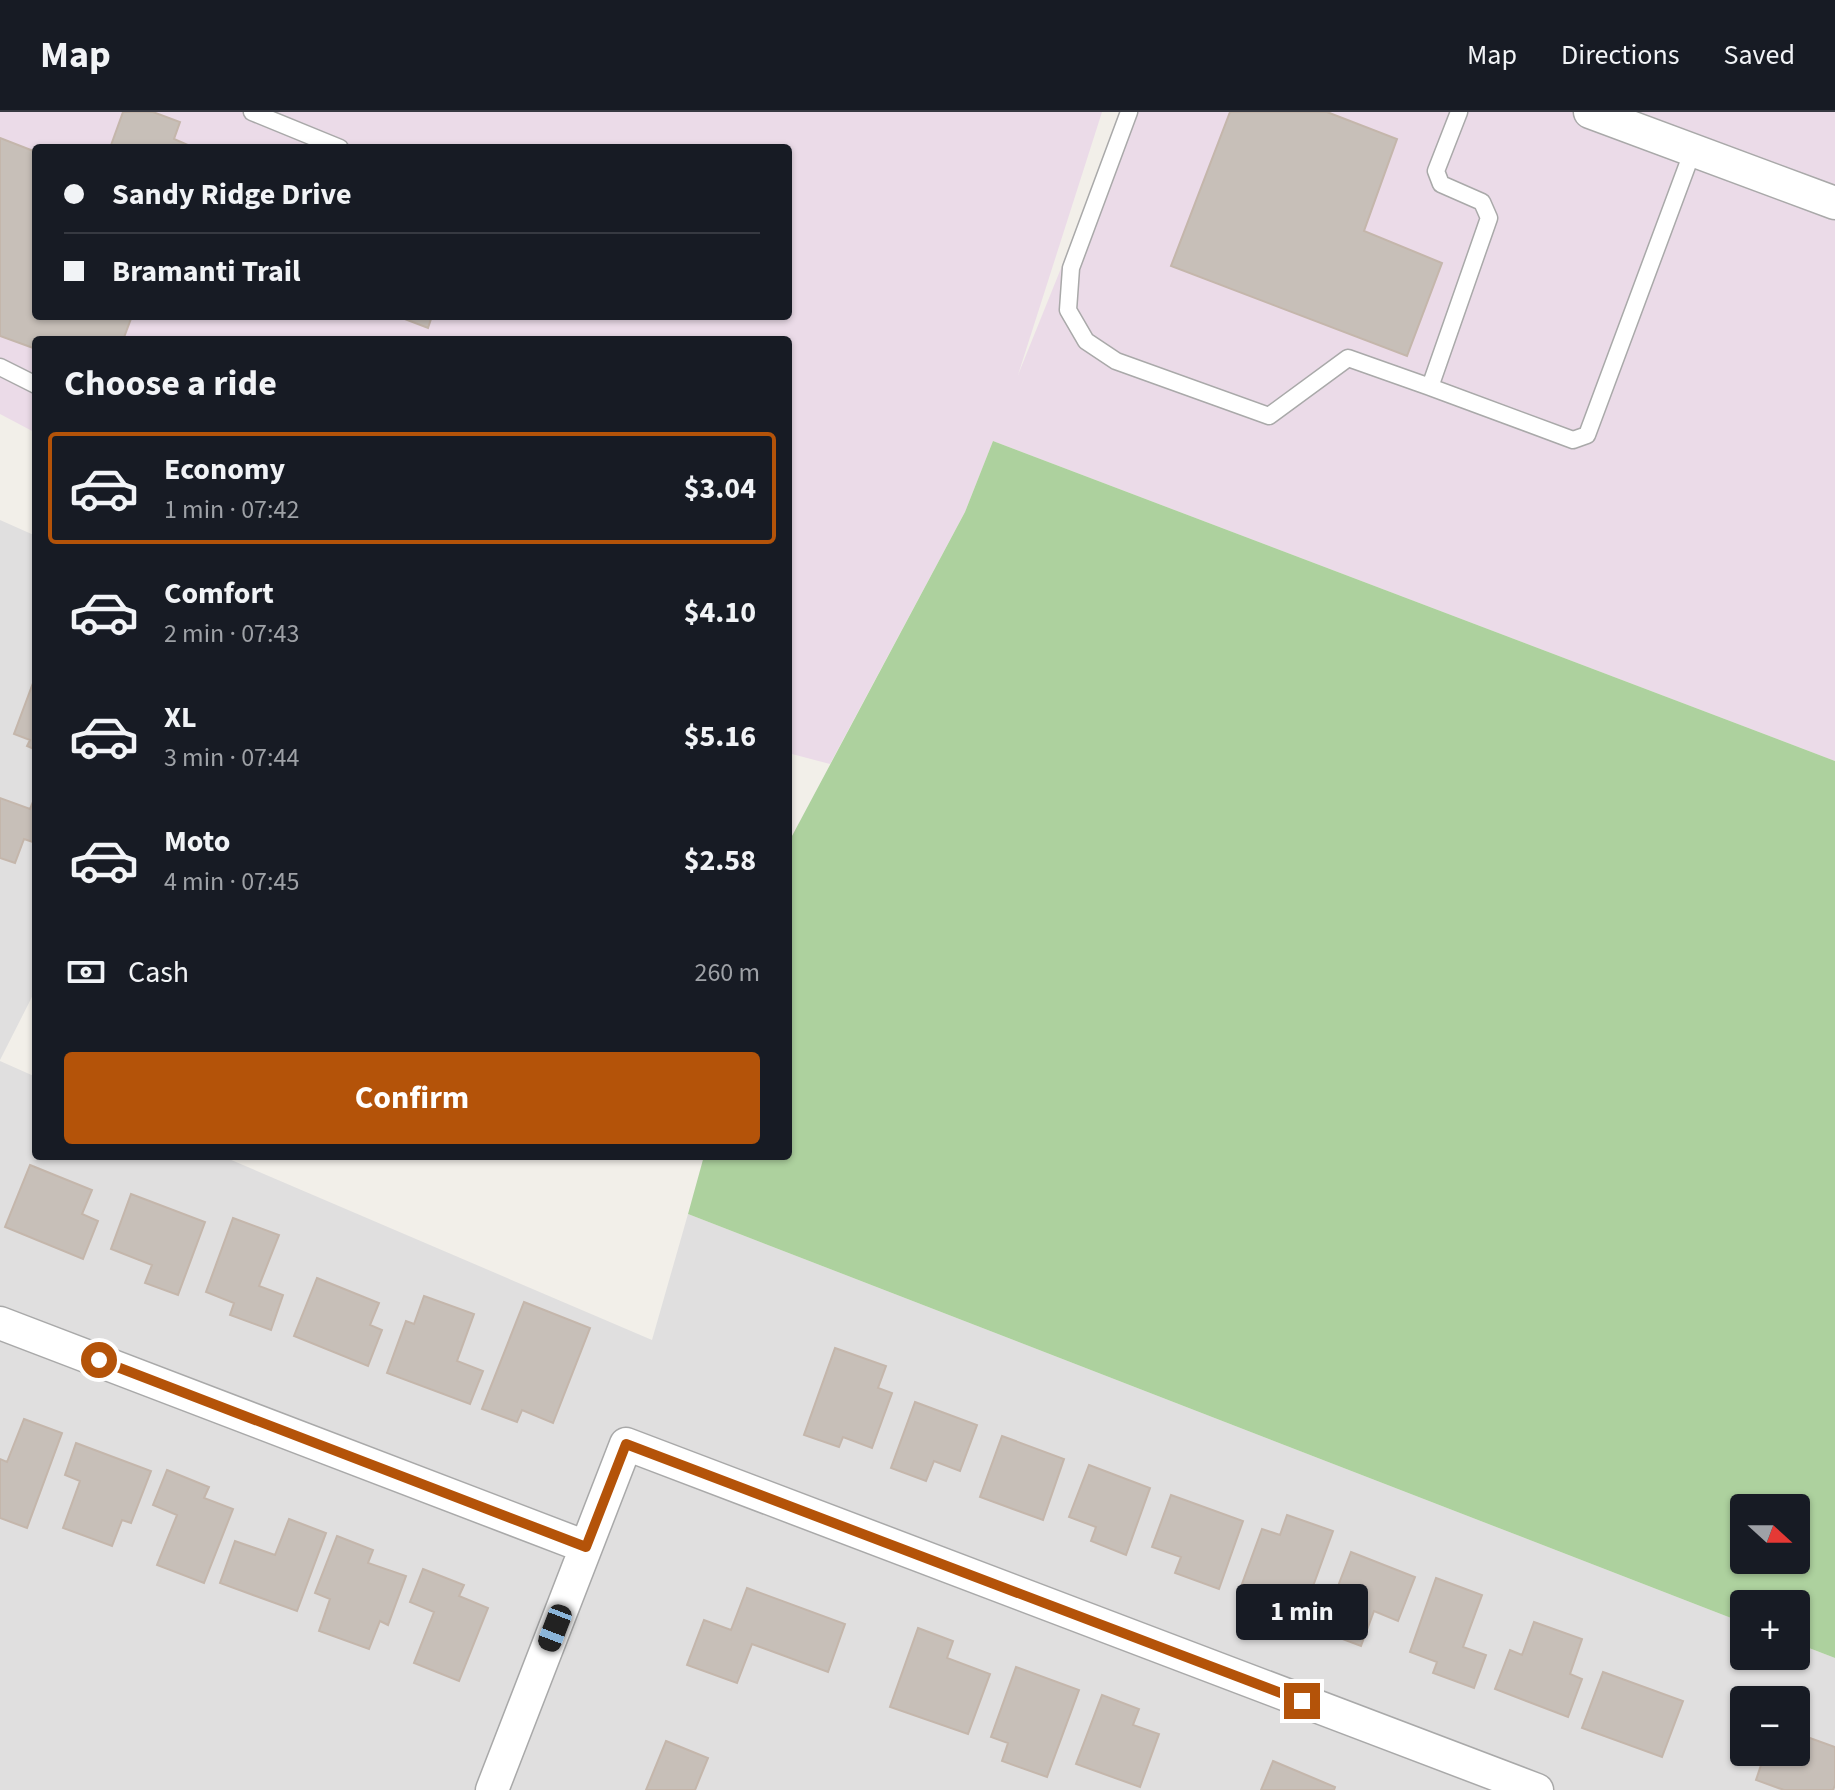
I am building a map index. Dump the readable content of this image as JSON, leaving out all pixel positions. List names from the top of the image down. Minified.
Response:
{"north":"right","page":{"header":"Map","nav":["Map","Directions","Saved"],"banner":["Sandy Ridge Drive","Bramanti Trail"],"heading":"Choose a ride","list":[{"name":"Economy","note":"1 min · 07:42","value":"$3.04"},{"name":"Comfort","note":"2 min · 07:43","value":"$4.10"},{"name":"XL","note":"3 min · 07:44","value":"$5.16"},{"name":"Moto","note":"4 min · 07:45","value":"$2.58"}],"pay":["Cash","260 m"],"buttons":"Confirm","map_buttons":["+","−"],"bubble":"1 min"}}
